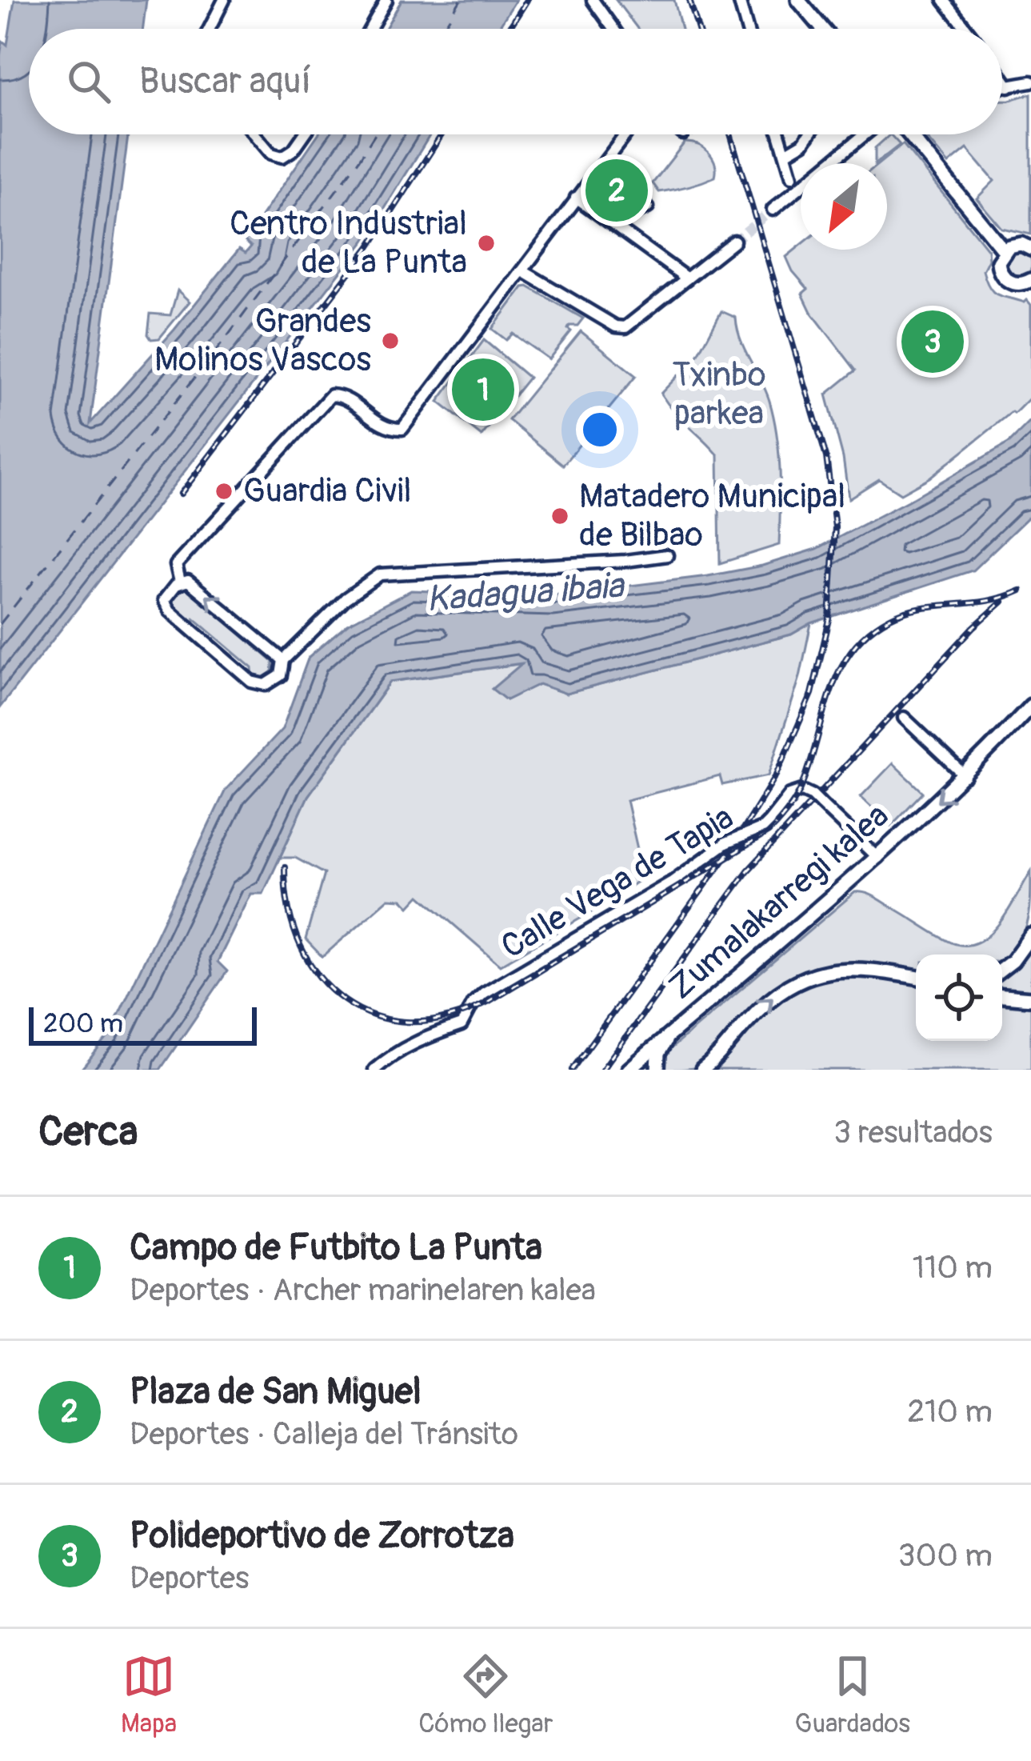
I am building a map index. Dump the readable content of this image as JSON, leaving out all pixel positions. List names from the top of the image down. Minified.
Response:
{"streets":{"main road":["Zumalakarregi kalea"],"street":["Calle Vega de Tapia"]},"crossings":[["Calle Vega de Tapia","Zumalakarregi kalea"]],"water":["Kadagua ibaia"],"parks":["Txinbo parkea"],"places":["Centro Industrial de La Punta","Grandes Molinos Vascos","Guardia Civil","Matadero Municipal de Bilbao"],"scale_bar":"200 m","north":"bottom left","page":{"search":"Buscar aquí","pins":["2","3","1"],"scale":"200 m","heading":["Cerca","3 resultados"],"list":[{"mark":"1","name":"Campo de Futbito La Punta","note":"Deportes · Archer marinelaren kalea","value":"110 m"},{"mark":"2","name":"Plaza de San Miguel","note":"Deportes · Calleja del Tránsito","value":"210 m"},{"mark":"3","name":"Polideportivo de Zorrotza","note":"Deportes","value":"300 m"}],"nav":["Mapa","Cómo llegar","Guardados"]}}
